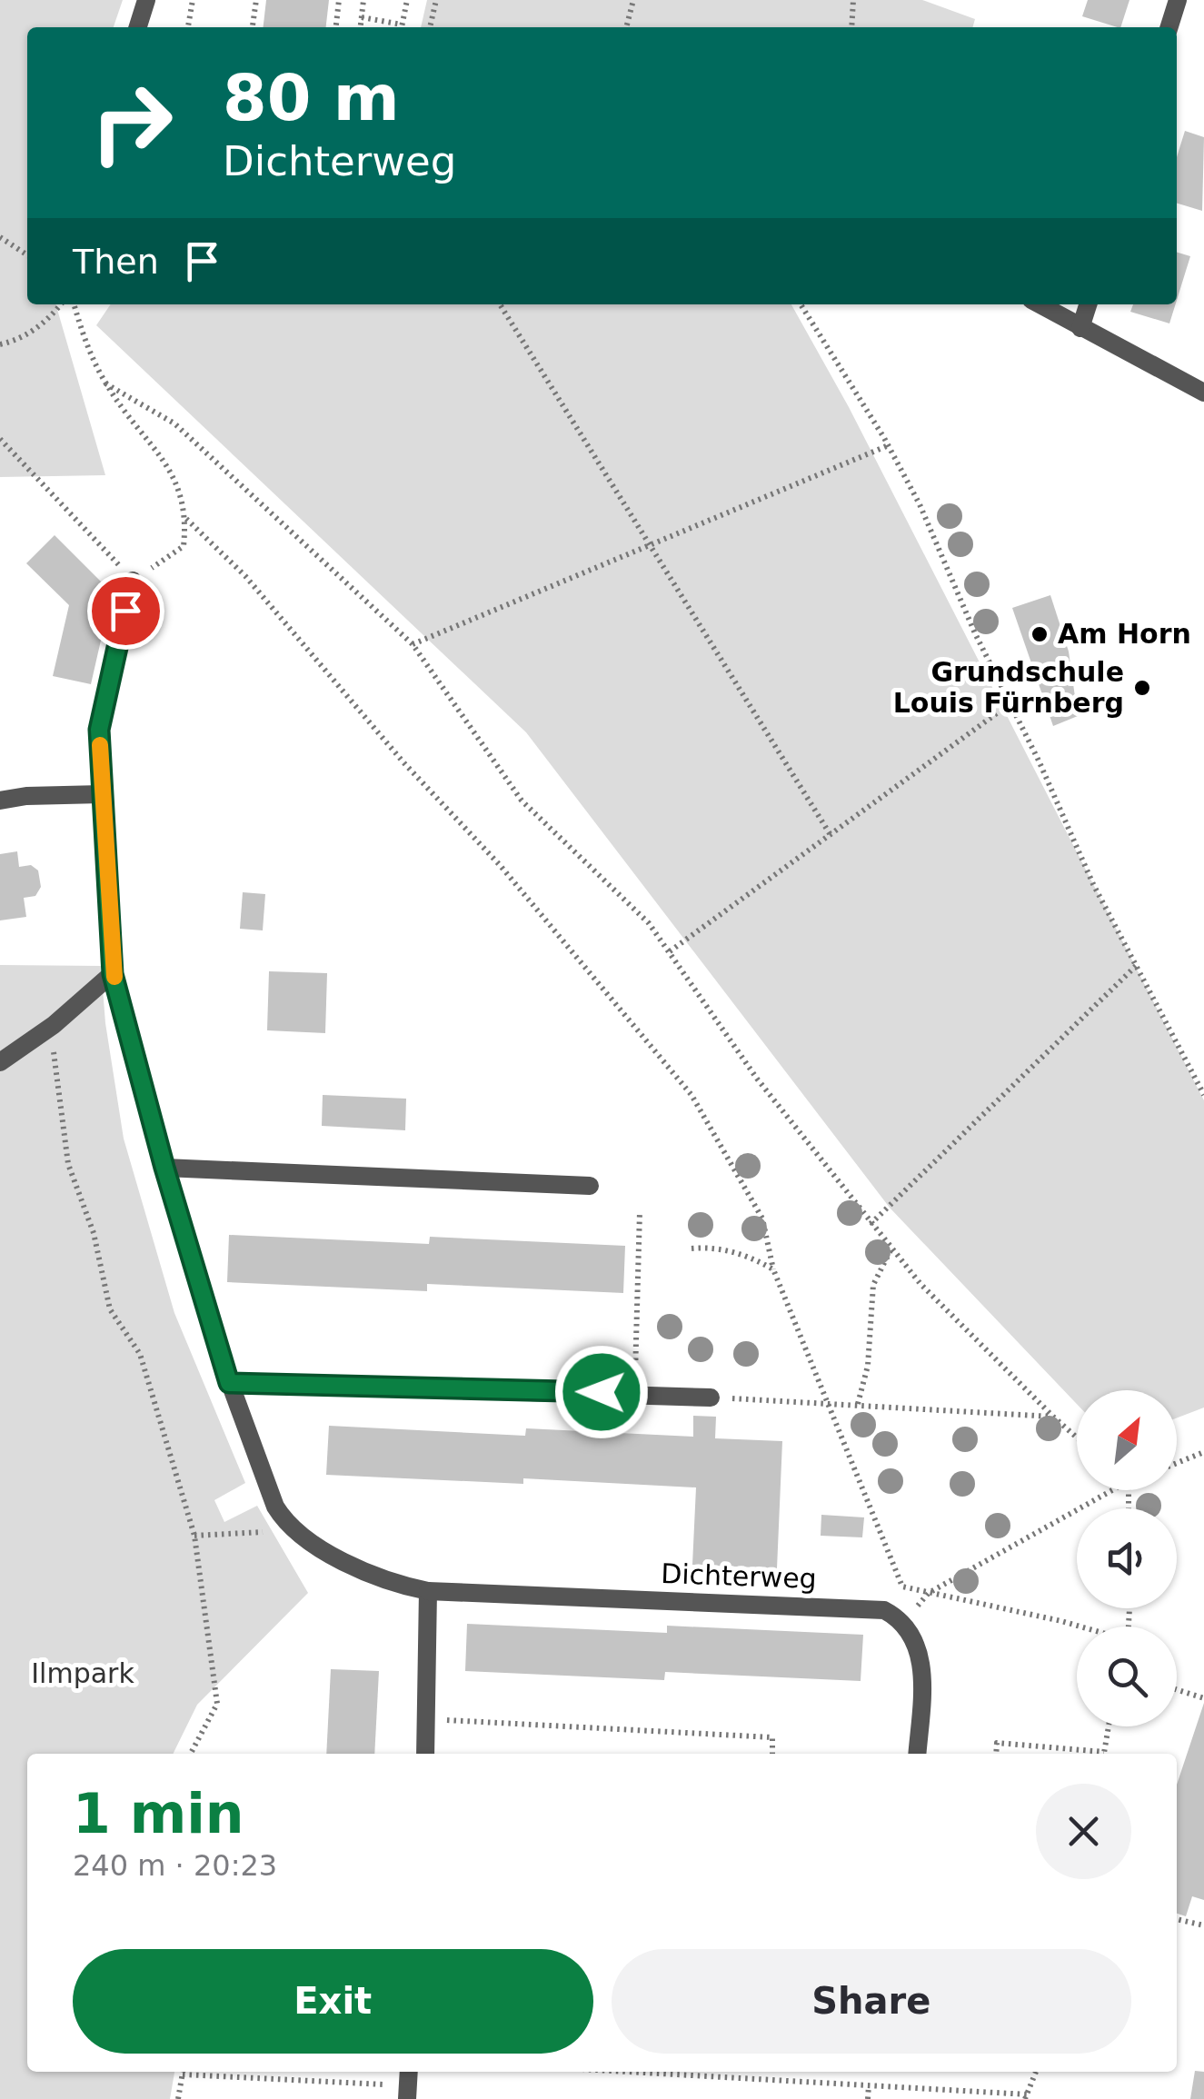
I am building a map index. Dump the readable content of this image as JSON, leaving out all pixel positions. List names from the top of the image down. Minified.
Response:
{"streets":{"street":["Dichterweg"]},"parks":["Ilmpark"],"places":["Am Horn","Grundschule Louis Fürnberg"],"north":"top right","page":{"turn":["80 m","Dichterweg"],"then":"Then","heading":["1 min","240 m · 20:23"],"buttons":["Exit","Share"]}}
